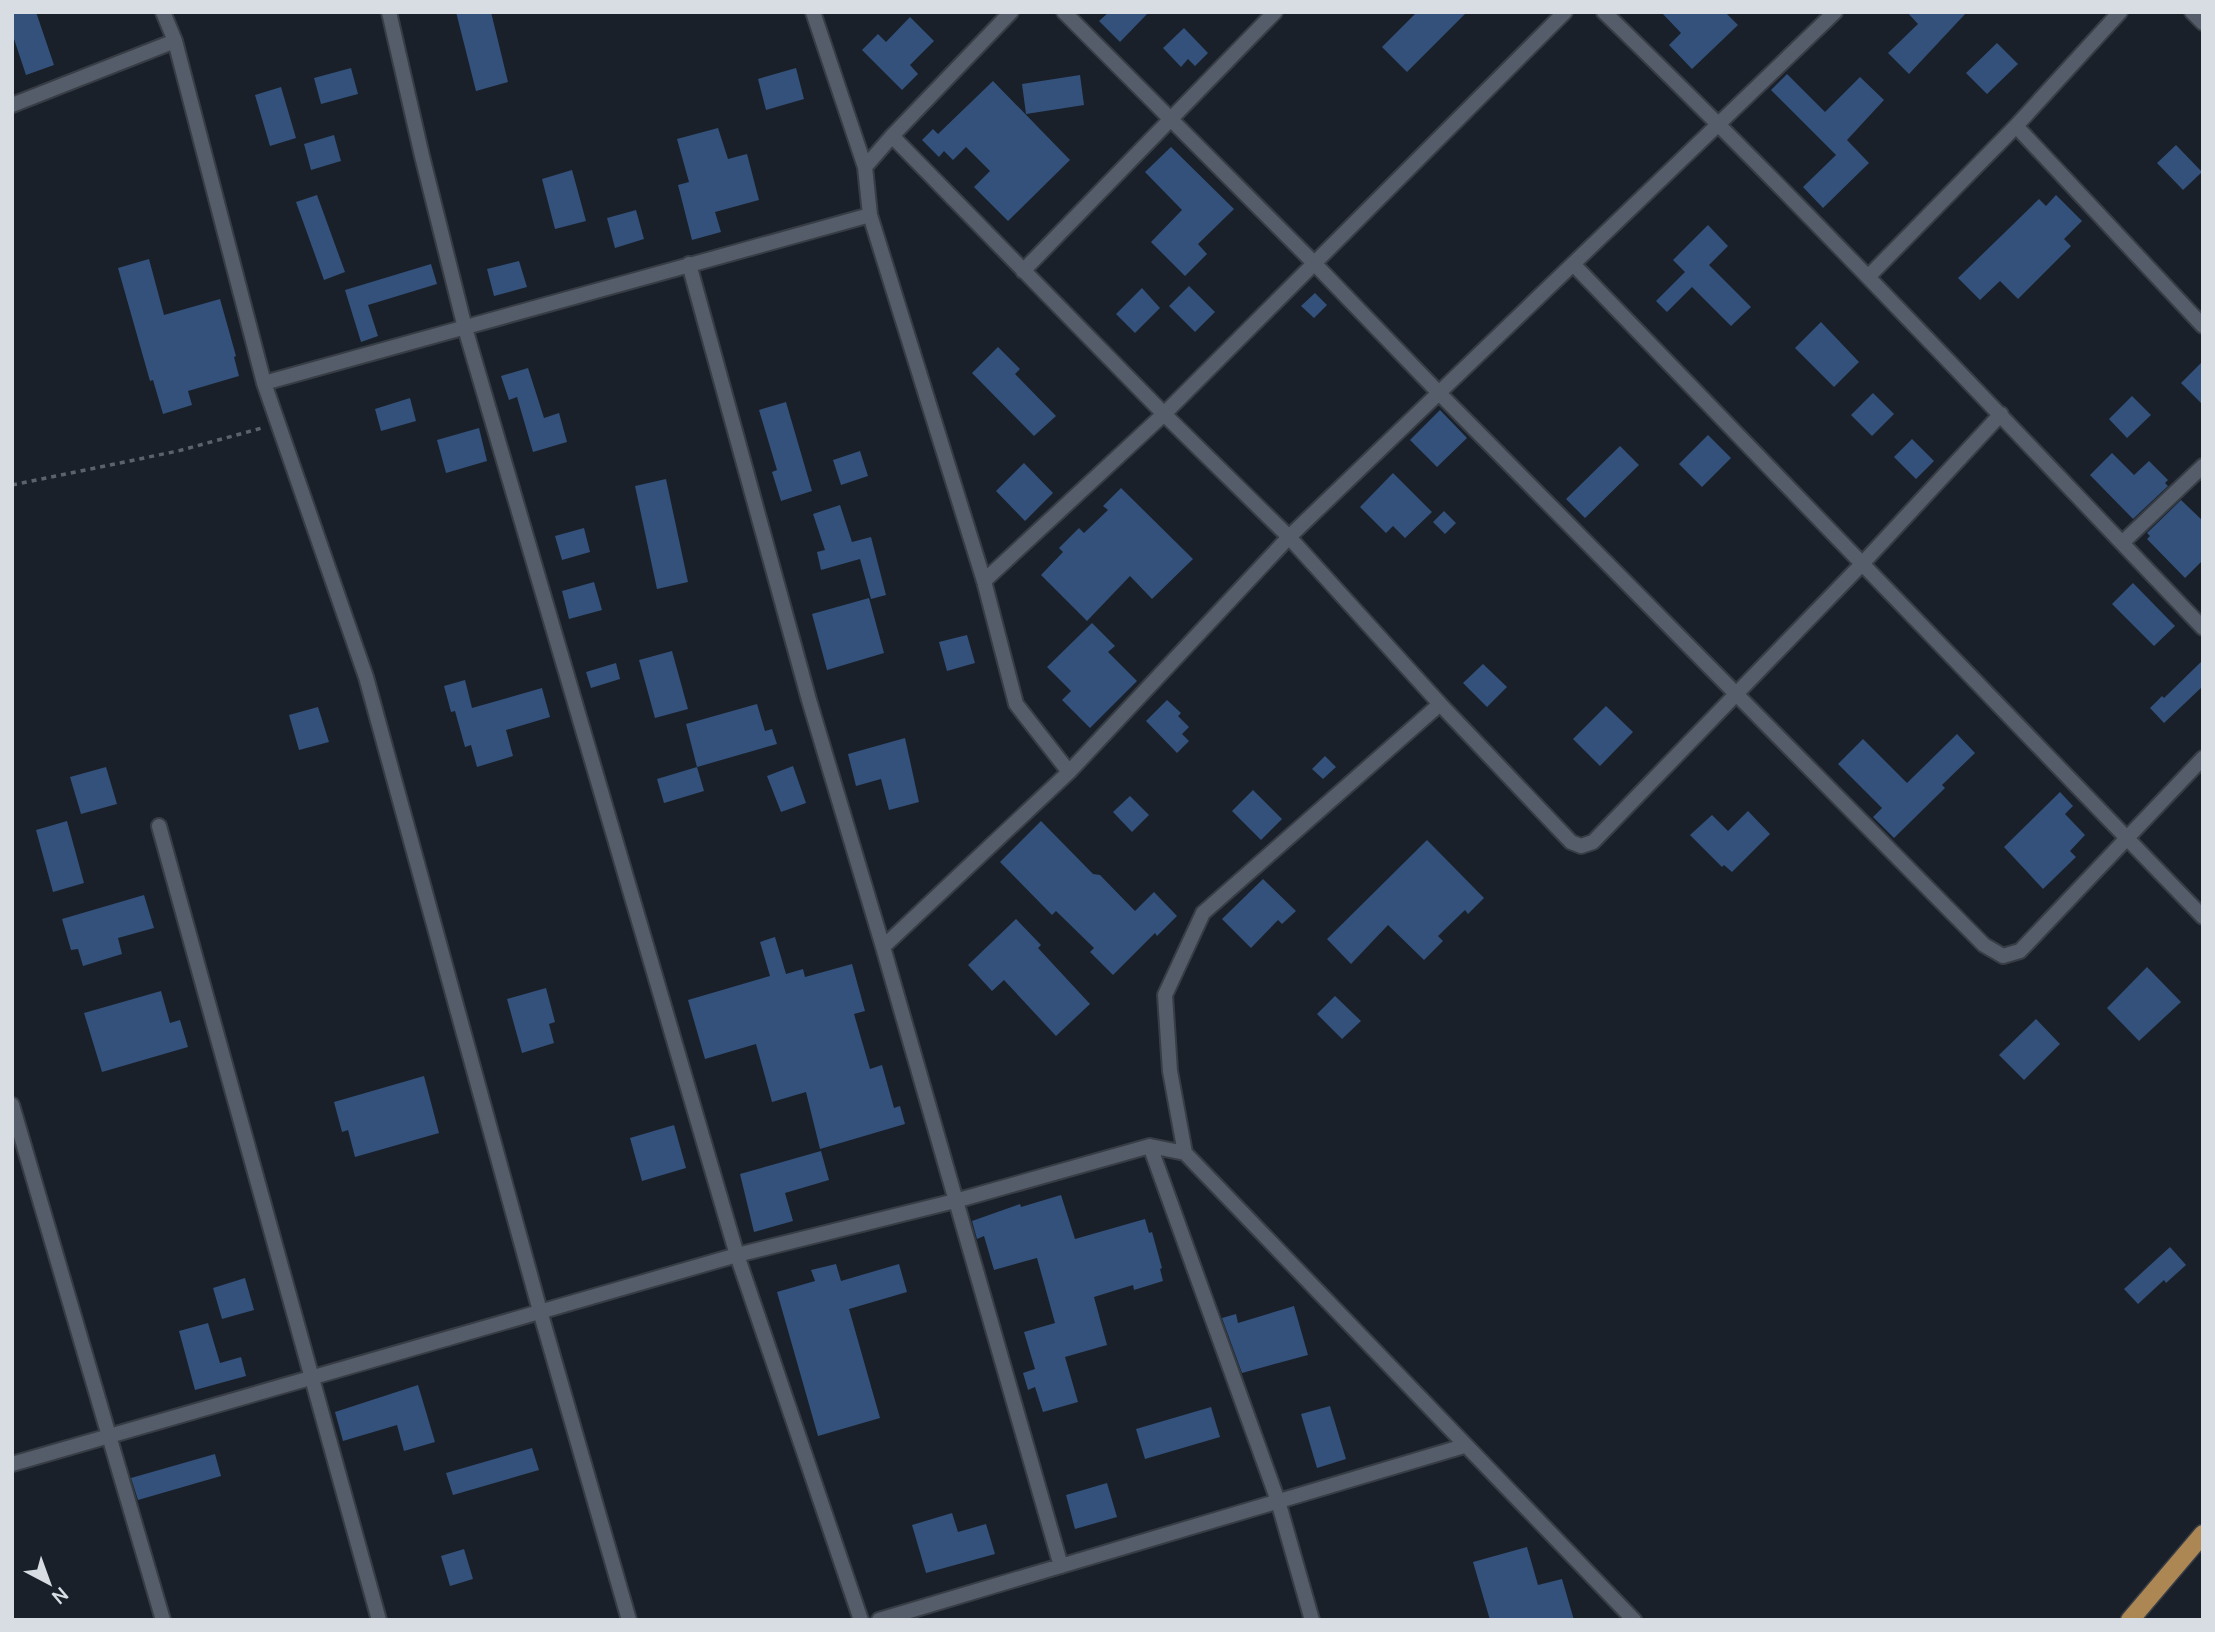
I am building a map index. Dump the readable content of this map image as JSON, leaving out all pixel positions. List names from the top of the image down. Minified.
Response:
{"north":"bottom right"}
